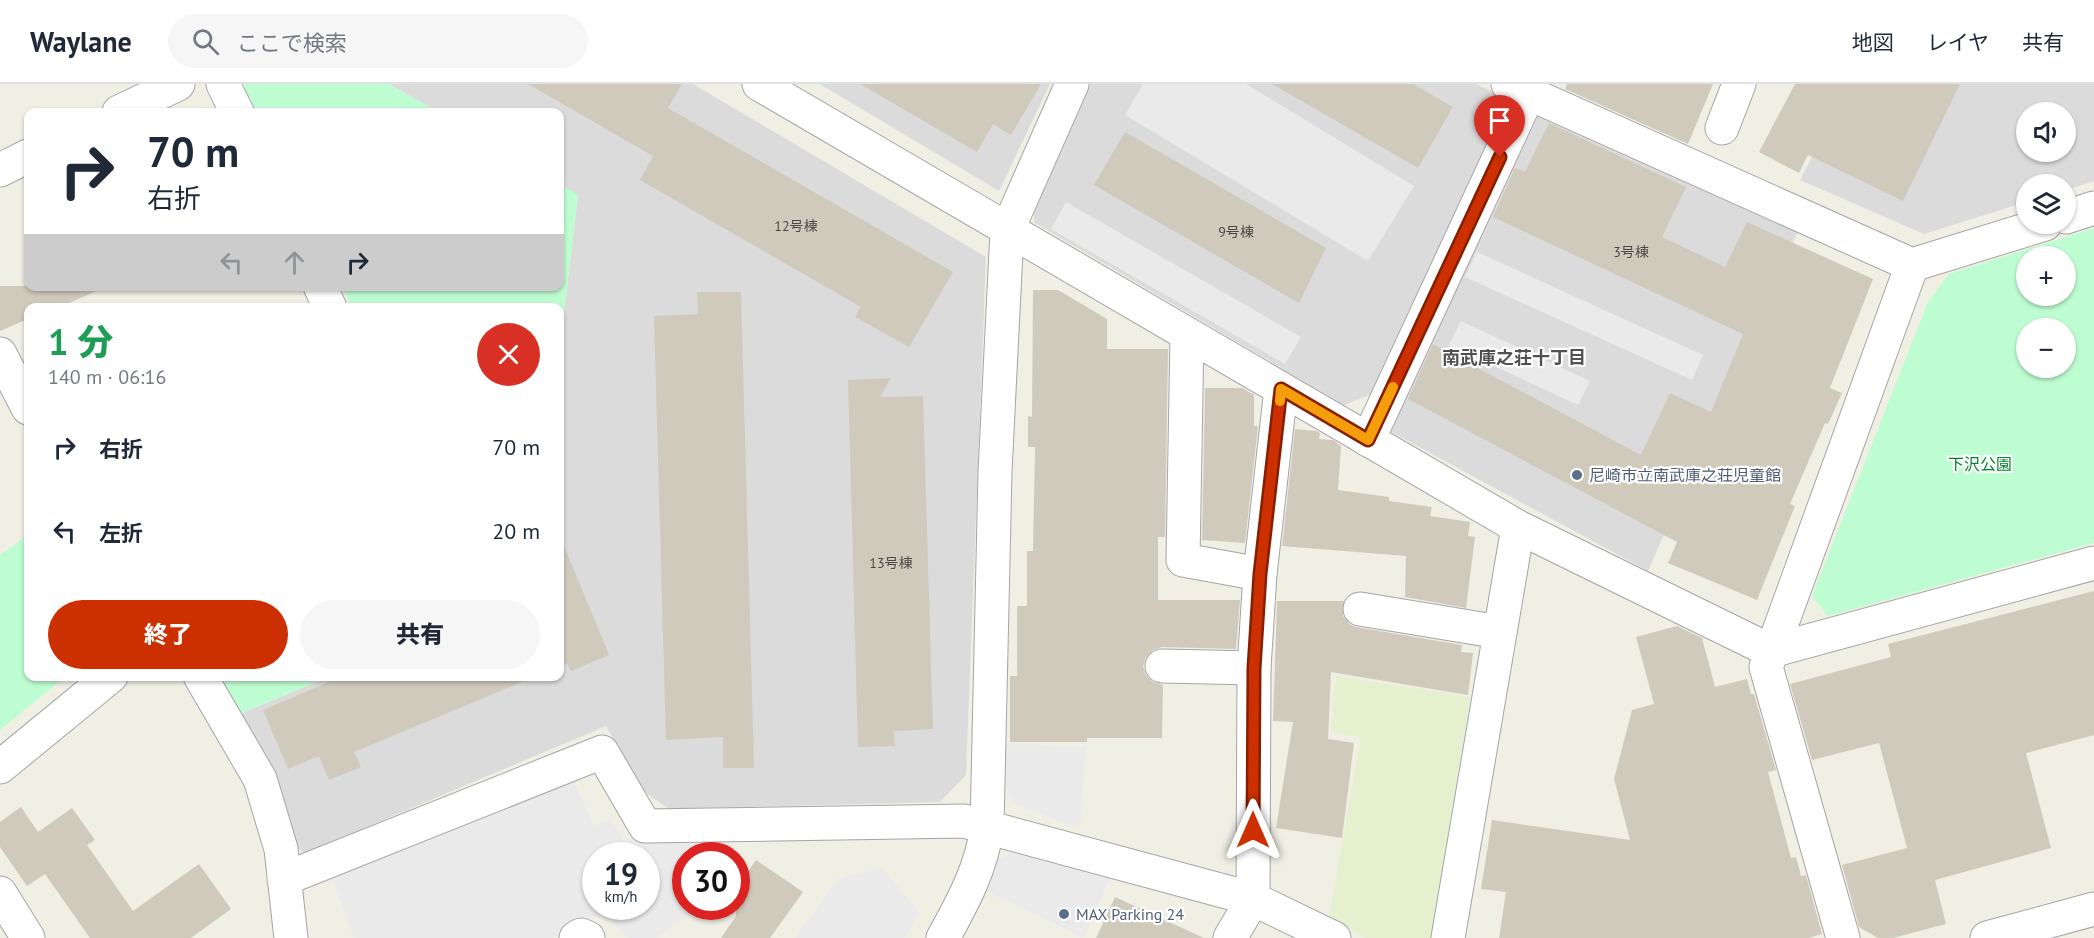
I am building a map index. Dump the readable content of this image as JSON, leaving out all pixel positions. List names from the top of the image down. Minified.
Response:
{"districts":["南武庫之荘十丁目"],"parks":["下沢公園"],"places":["尼崎市立南武庫之荘児童館","MAX Parking 24"],"house_numbers":["12号棟","9号棟","3号棟","13号棟"],"page":{"header":"Waylane","search":"ここで検索","nav":["地図","レイヤ","共有"],"map_buttons":["+","−"],"turn":["70 m","右折"],"heading":["1 分","140 m · 06:16"],"list":[{"name":"右折","value":"70 m"},{"name":"左折","value":"20 m"}],"buttons":["終了","共有"],"speed":"19 km/h","limit":"30"}}
